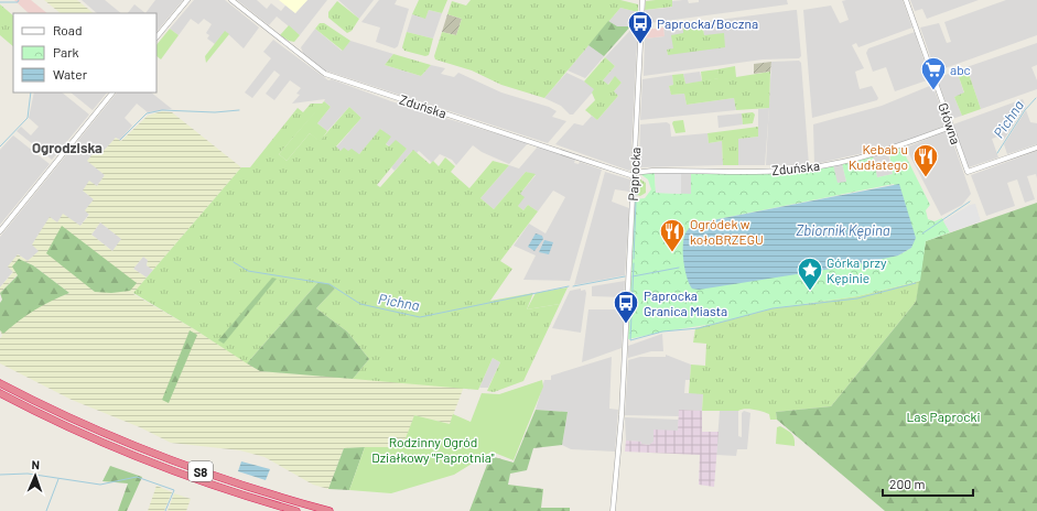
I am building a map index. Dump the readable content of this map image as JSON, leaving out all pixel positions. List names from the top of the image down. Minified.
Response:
{"streets":{"highway":["S8"],"street":["Zduńska","Główna","Paprocka"]},"crossings":[["Zduńska","Główna"],["Zduńska","Paprocka"]],"districts":["Ogrodziska"],"water":["Pichna","Zbiornik Kępina"],"parks":["Las Paprocki","Rodzinny Ogród Działkowy \"Paprotnia\""],"places":{"bus stop":["Paprocka/Boczna","Paprocka Granica Miasta"],"supermarket":["abc"],"restaurant":["Kebab u Kudłatego","Ogródek w kołoBRZEGU"],"place":["Górka przy Kępinie"]},"legend":["Road","Park","Water"],"scale_bar":"200 m","north":"top"}
